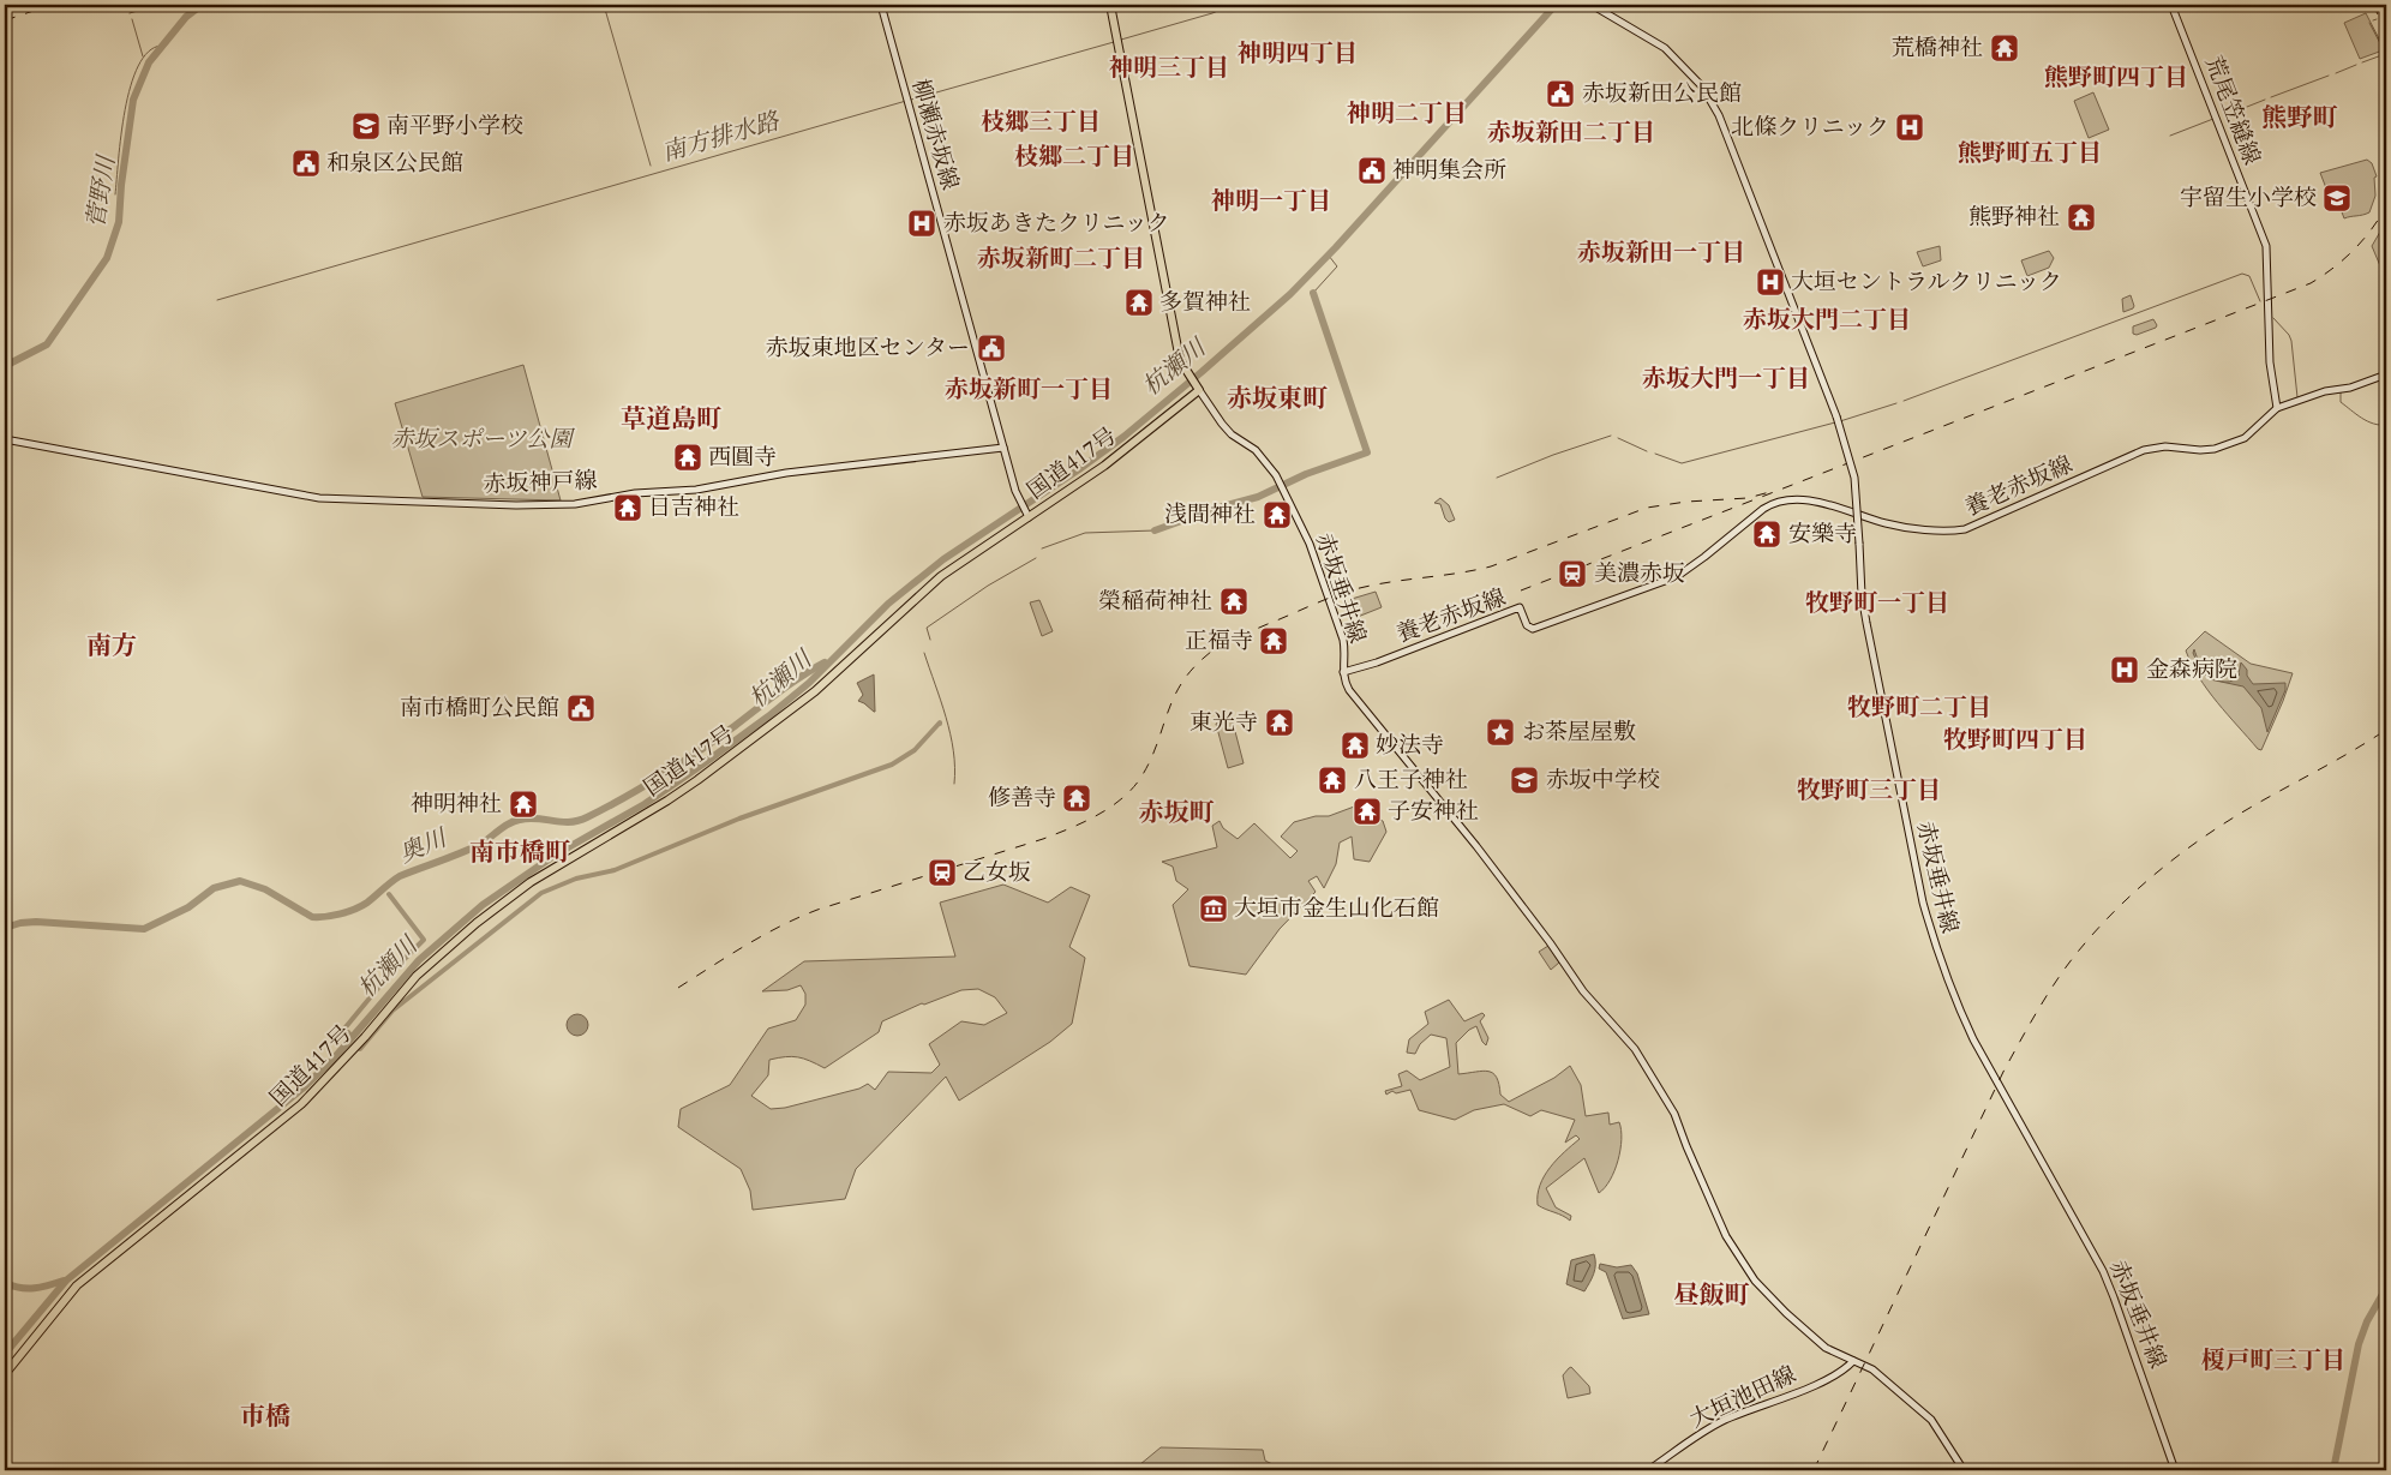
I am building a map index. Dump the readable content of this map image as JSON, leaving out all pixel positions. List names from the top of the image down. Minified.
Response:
{"streets":{"highway":["国道417号"],"main road":["荒尾笠縫線","柳瀬赤坂線","赤坂神戸線","養老赤坂線","赤坂垂井線","大垣池田線"]},"crossings":[["荒尾笠縫線","養老赤坂線"],["柳瀬赤坂線","赤坂神戸線"],["国道417号","赤坂垂井線"],["養老赤坂線","赤坂垂井線"],["赤坂垂井線","大垣池田線"]],"districts":["神明四丁目","神明三丁目","熊野町四丁目","神明二丁目","熊野町","枝郷三丁目","赤坂新田二丁目","熊野町五丁目","枝郷二丁目","神明一丁目","赤坂新田一丁目","赤坂新町二丁目","赤坂大門二丁目","赤坂大門一丁目","赤坂新町一丁目","赤坂東町","草道島町","牧野町一丁目","南方","牧野町二丁目","牧野町四丁目","牧野町三丁目","赤坂町","南市橋町","昼飯町","榎戸町三丁目","市橋"],"water":["南方排水路","菅野川","杭瀬川","奥川"],"parks":["赤坂スポーツ公園"],"places":{"temple":["荒橋神社","熊野神社","多賀神社","西圓寺","日吉神社","浅間神社","安樂寺","榮稲荷神社","正福寺","東光寺","妙法寺","八王子神社","修善寺","神明神社","子安神社"],"public building":["赤坂新田公民館","和泉区公民館","神明集会所","赤坂東地区センター","南市橋町公民館"],"school or university":["南平野小学校","宇留生小学校","赤坂中学校"],"hospital":["北條クリニック","赤坂あきたクリニック","大垣セントラルクリニック","金森病院"],"station":["美濃赤坂","乙女坂"],"place":["お茶屋屋敷"],"museum":["大垣市金生山化石館"]}}
